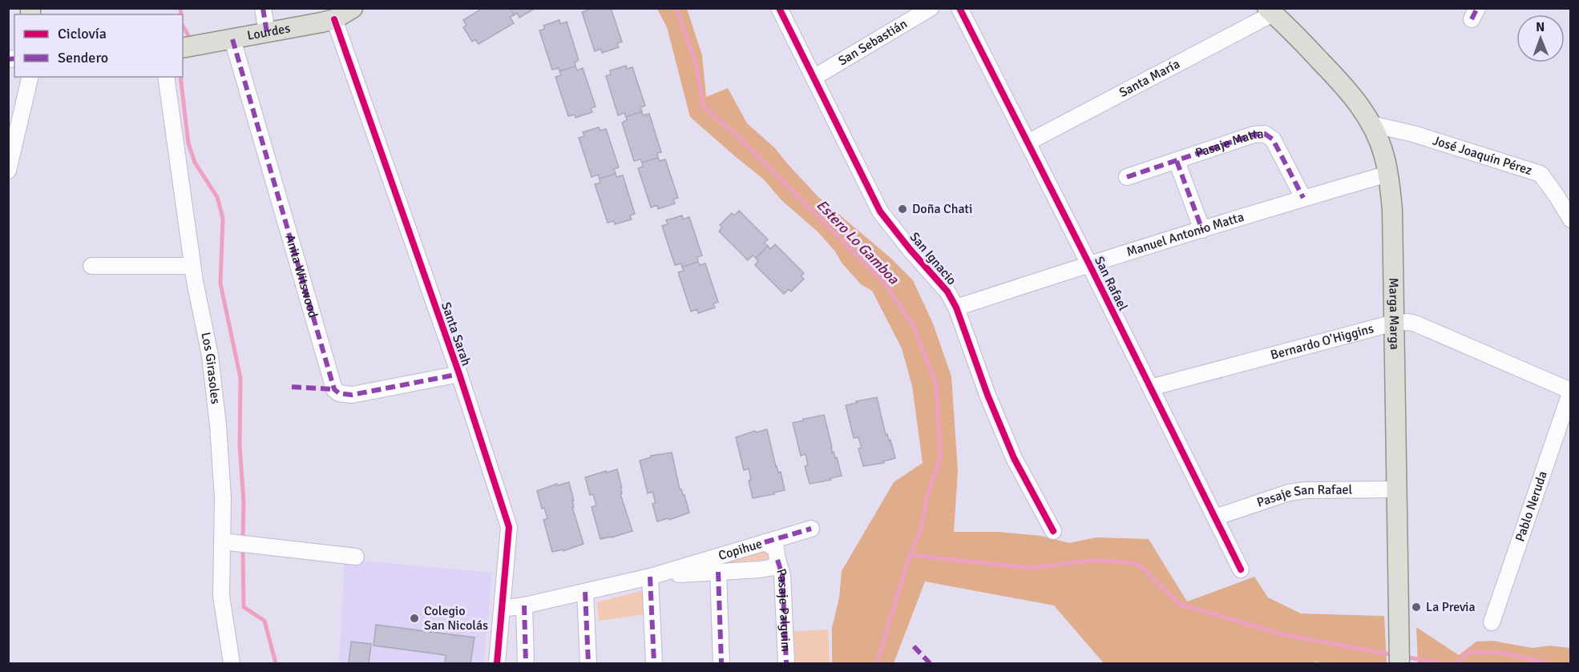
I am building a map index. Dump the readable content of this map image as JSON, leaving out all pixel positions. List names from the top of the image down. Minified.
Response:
{"streets":{"main road":["Lourdes","Marga Marga"],"street":["San Sebastián","Santa María","Pasaje Matta","José Joaquín Pérez","Manuel Antonio Matta","San Ignacio","Anita Witswood","San Rafael","Santa Sarah","Bernardo O'Higgins","Los Girasoles","Pasaje San Rafael","Pablo Neruda","Copihue","Pasaje Palguim"]},"crossings":[["Lourdes","Anita Witswood"],["Lourdes","Santa Sarah"],["San Sebastián","San Ignacio"],["Santa María","San Rafael"],["Santa María","Marga Marga"],["Pasaje Matta","Manuel Antonio Matta"],["José Joaquín Pérez","Marga Marga"],["Manuel Antonio Matta","San Ignacio"],["Manuel Antonio Matta","San Rafael"],["Manuel Antonio Matta","Marga Marga"],["Anita Witswood","Santa Sarah"],["San Rafael","Bernardo O'Higgins"],["San Rafael","Pasaje San Rafael"],["Marga Marga","Bernardo O'Higgins"],["Marga Marga","Pasaje San Rafael"],["Santa Sarah","Copihue"],["Bernardo O'Higgins","Pablo Neruda"],["Copihue","Pasaje Palguim"]],"water":["Estero Lo Gamboa"],"places":["Doña Chati","La Previa","Colegio San Nicolás"],"legend":["Ciclovía","Sendero"],"north":"top"}
